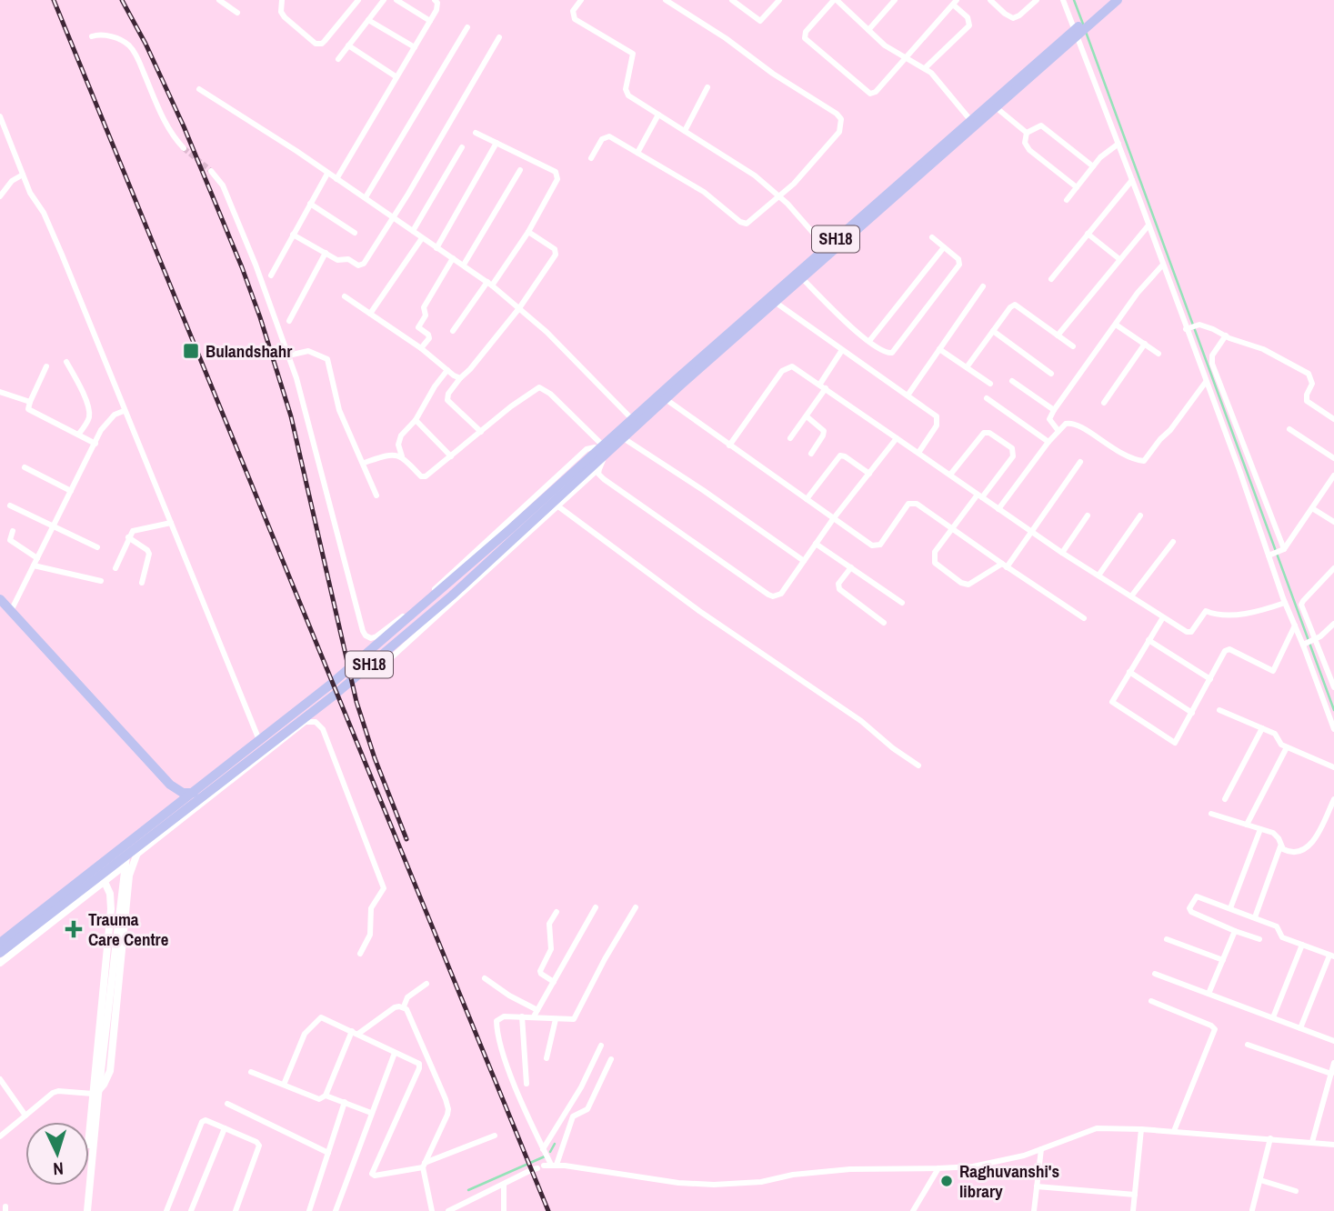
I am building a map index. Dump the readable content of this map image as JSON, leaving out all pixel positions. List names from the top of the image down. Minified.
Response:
{"streets":{"main road":["SH18"]},"places":{"transit":["Bulandshahr"],"health":["Trauma Care Centre"],"other":["Raghuvanshi's library"]},"north":"bottom"}
